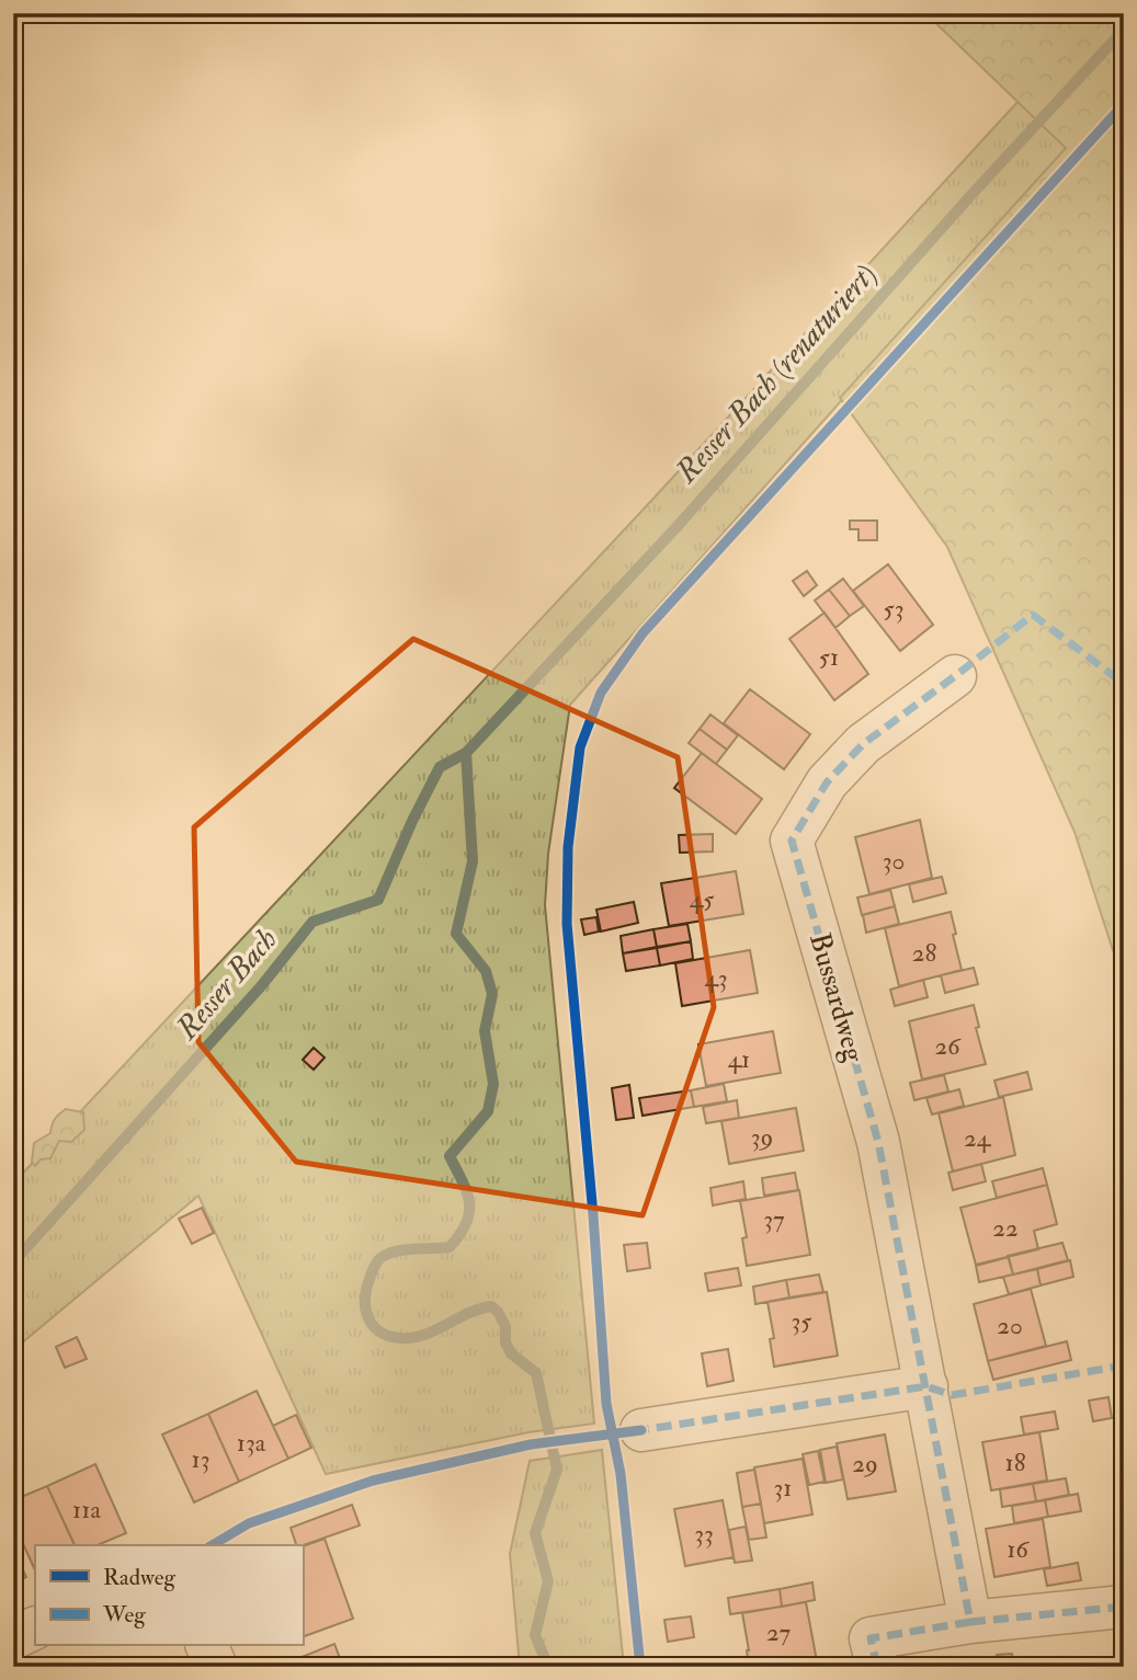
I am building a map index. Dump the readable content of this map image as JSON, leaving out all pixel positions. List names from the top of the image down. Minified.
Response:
{"streets":{"street":["Bussardweg"]},"water":["Resser Bach (renaturiert)","Resser Bach"],"house_numbers":["53","51","30","45","28","43","26","41","39","24","37","22","35","20","13a","13","18","29","31","11a","33","16","27"],"legend":["Radweg","Weg"]}
